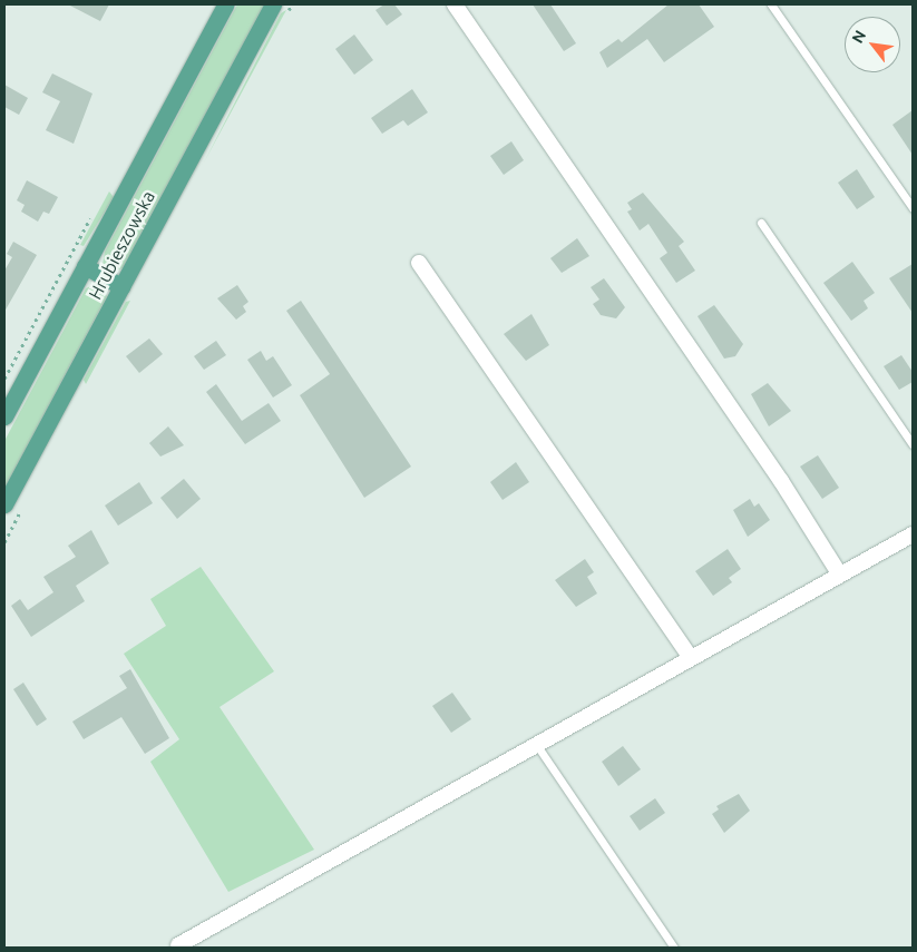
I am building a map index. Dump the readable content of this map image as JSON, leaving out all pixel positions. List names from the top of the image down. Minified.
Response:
{"streets":{"main road":["Hrubieszowska"]},"north":"top left"}
